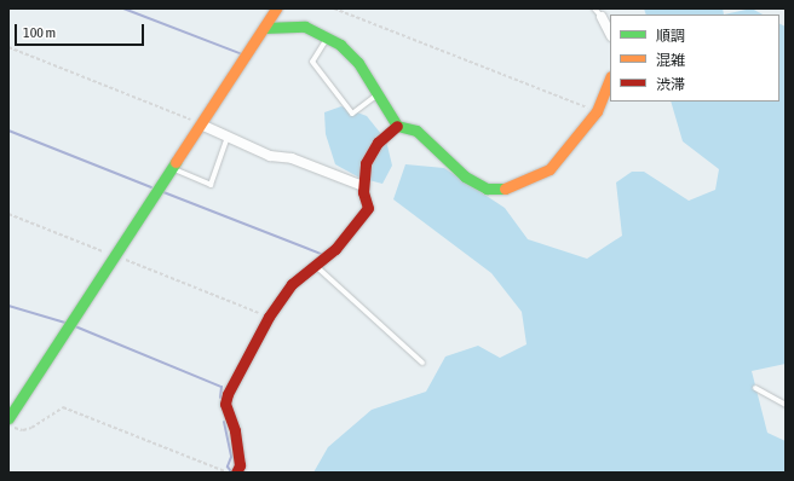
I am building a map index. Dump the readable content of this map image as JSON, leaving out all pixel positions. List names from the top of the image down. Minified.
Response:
{"legend":["順調","混雑","渋滞"],"scale_bar":"100 m"}
